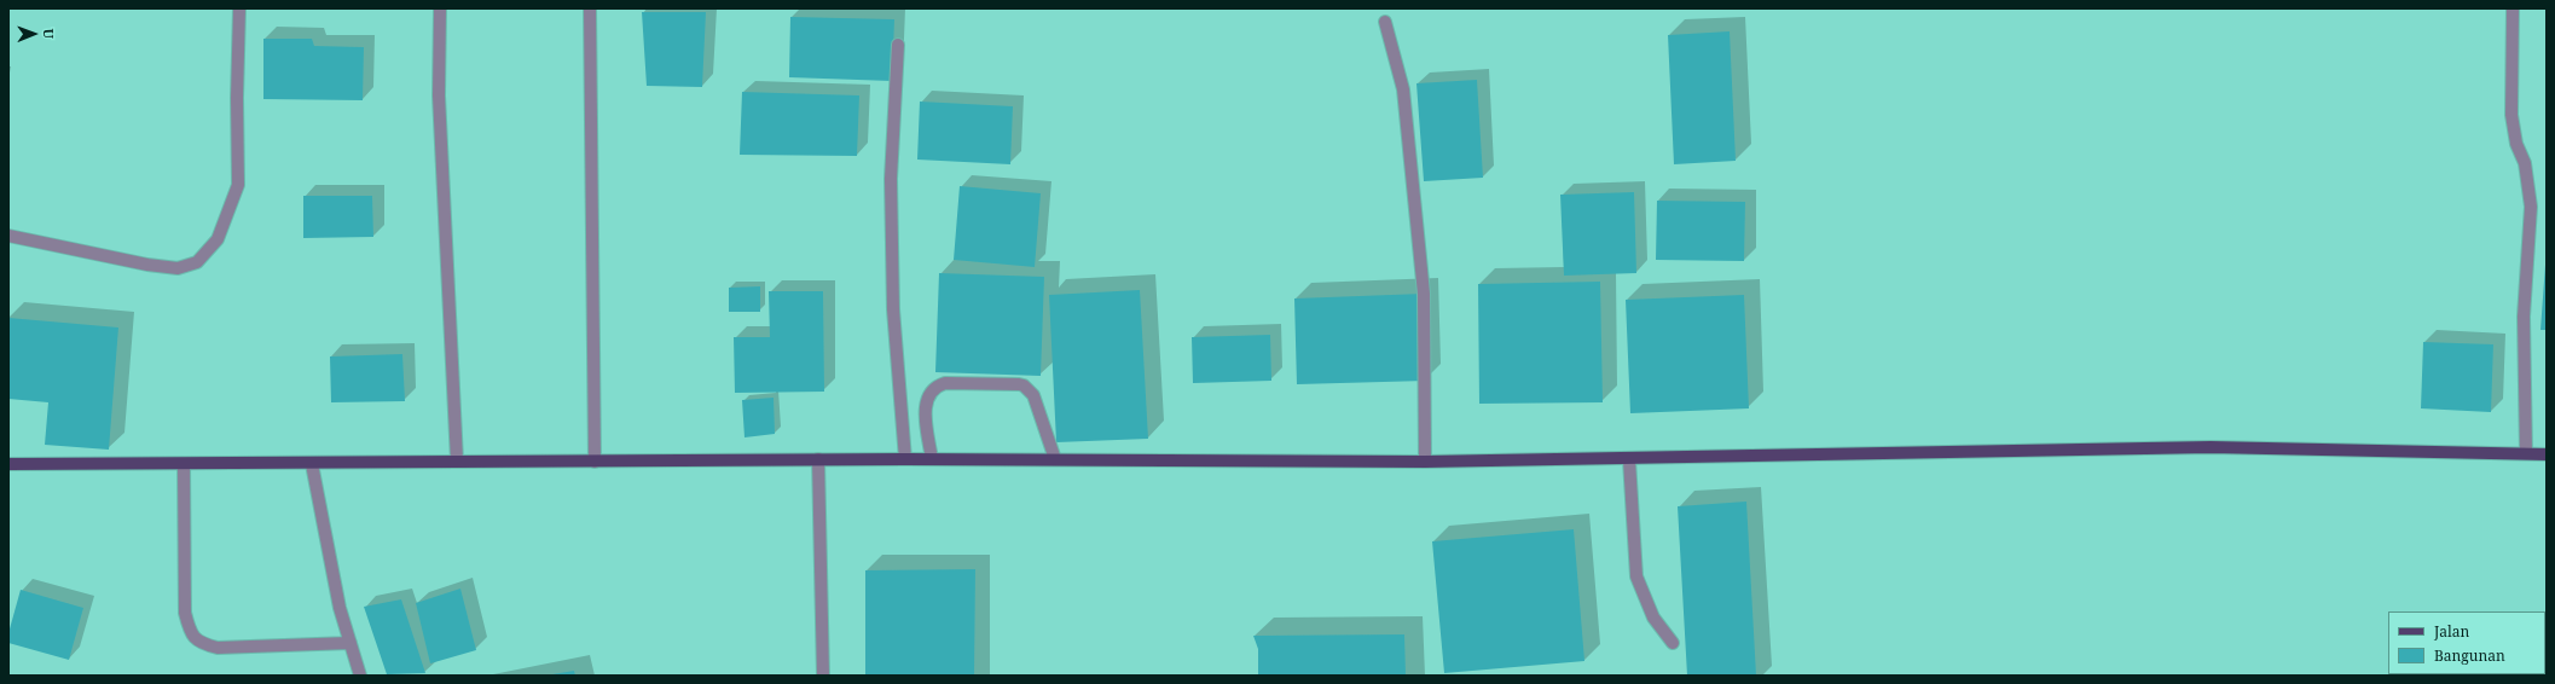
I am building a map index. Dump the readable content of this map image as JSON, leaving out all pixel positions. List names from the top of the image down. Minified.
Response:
{"legend":["Jalan","Bangunan"],"north":"right"}
